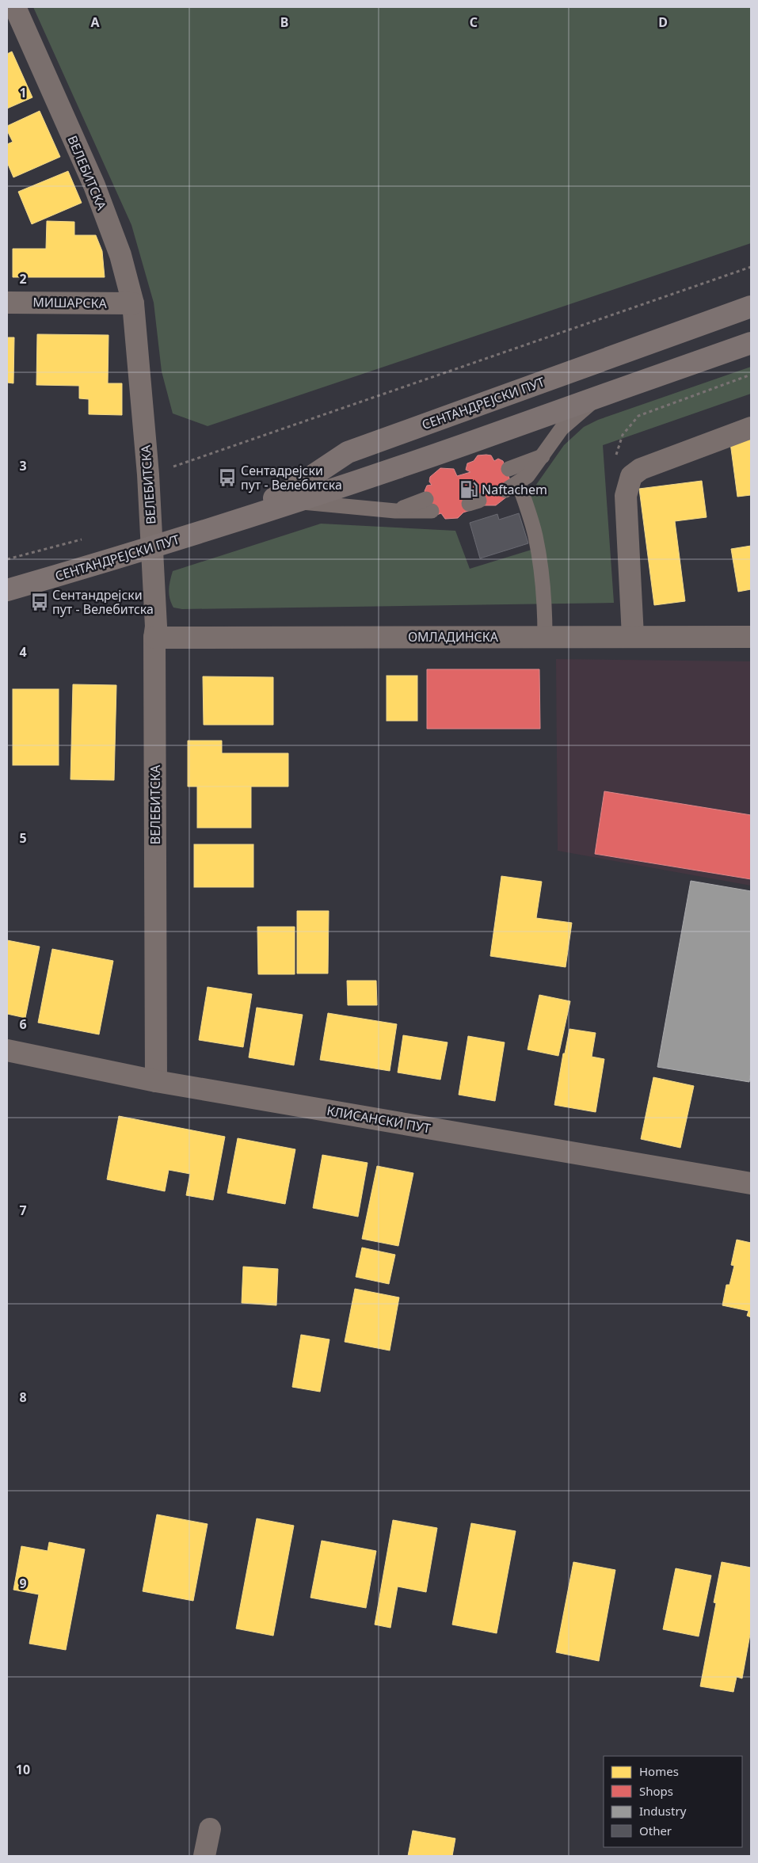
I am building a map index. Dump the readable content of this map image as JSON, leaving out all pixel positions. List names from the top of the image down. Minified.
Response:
{"streets":{"main road":["СЕНТАНДРЕЈСКИ ПУТ"],"street":["ВЕЛЕБИТСКА","МИШАРСКА","ОМЛАДИНСКА","КЛИСАНСКИ ПУТ"]},"crossings":[["ВЕЛЕБИТСКА","МИШАРСКА"],["ВЕЛЕБИТСКА","СЕНТАНДРЕЈСКИ ПУТ"],["ВЕЛЕБИТСКА","ОМЛАДИНСКА"],["ВЕЛЕБИТСКА","КЛИСАНСКИ ПУТ"]],"places":{"bus stop":["Сентадрејски пут - Велебитска","Сентандрејски пут - Велебитска"],"fuel station":["Naftachem"]},"legend":["Homes","Shops","Industry","Other"],"grid":{"columns":["A","B","C","D"],"rows":["1","2","3","4","5","6","7","8","9","10"]}}
